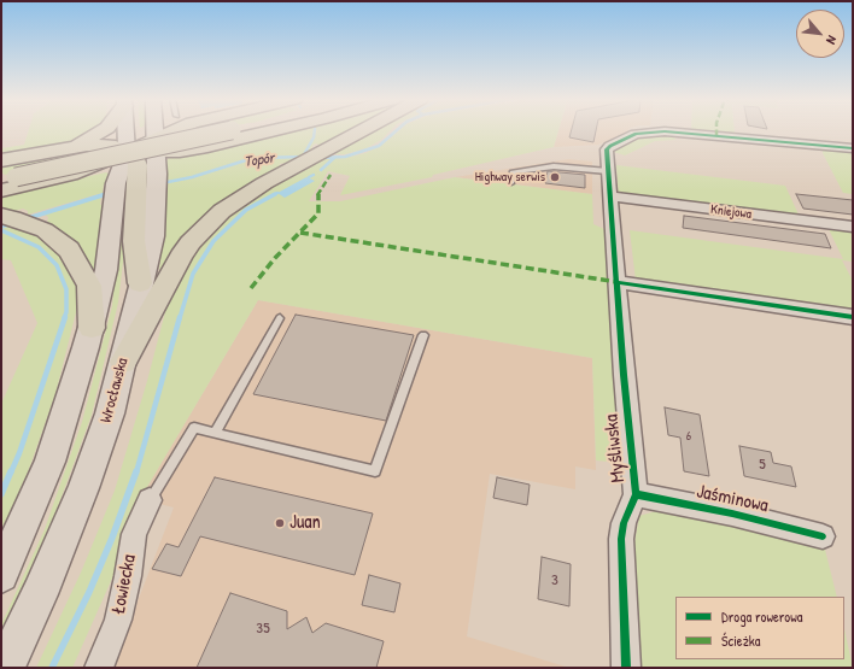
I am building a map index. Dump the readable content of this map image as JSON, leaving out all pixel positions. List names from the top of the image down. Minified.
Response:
{"streets":{"main road":["Wrocławska"],"street":["Kniejowa","Myśliwska","Jaśminowa","Łowiecka"]},"crossings":[["Kniejowa","Myśliwska"],["Myśliwska","Jaśminowa"]],"water":["Topór"],"places":["Highway serwis","Juan"],"house_numbers":["6","5","3","35"],"legend":["Droga rowerowa","Ścieżka"],"north":"bottom right"}
